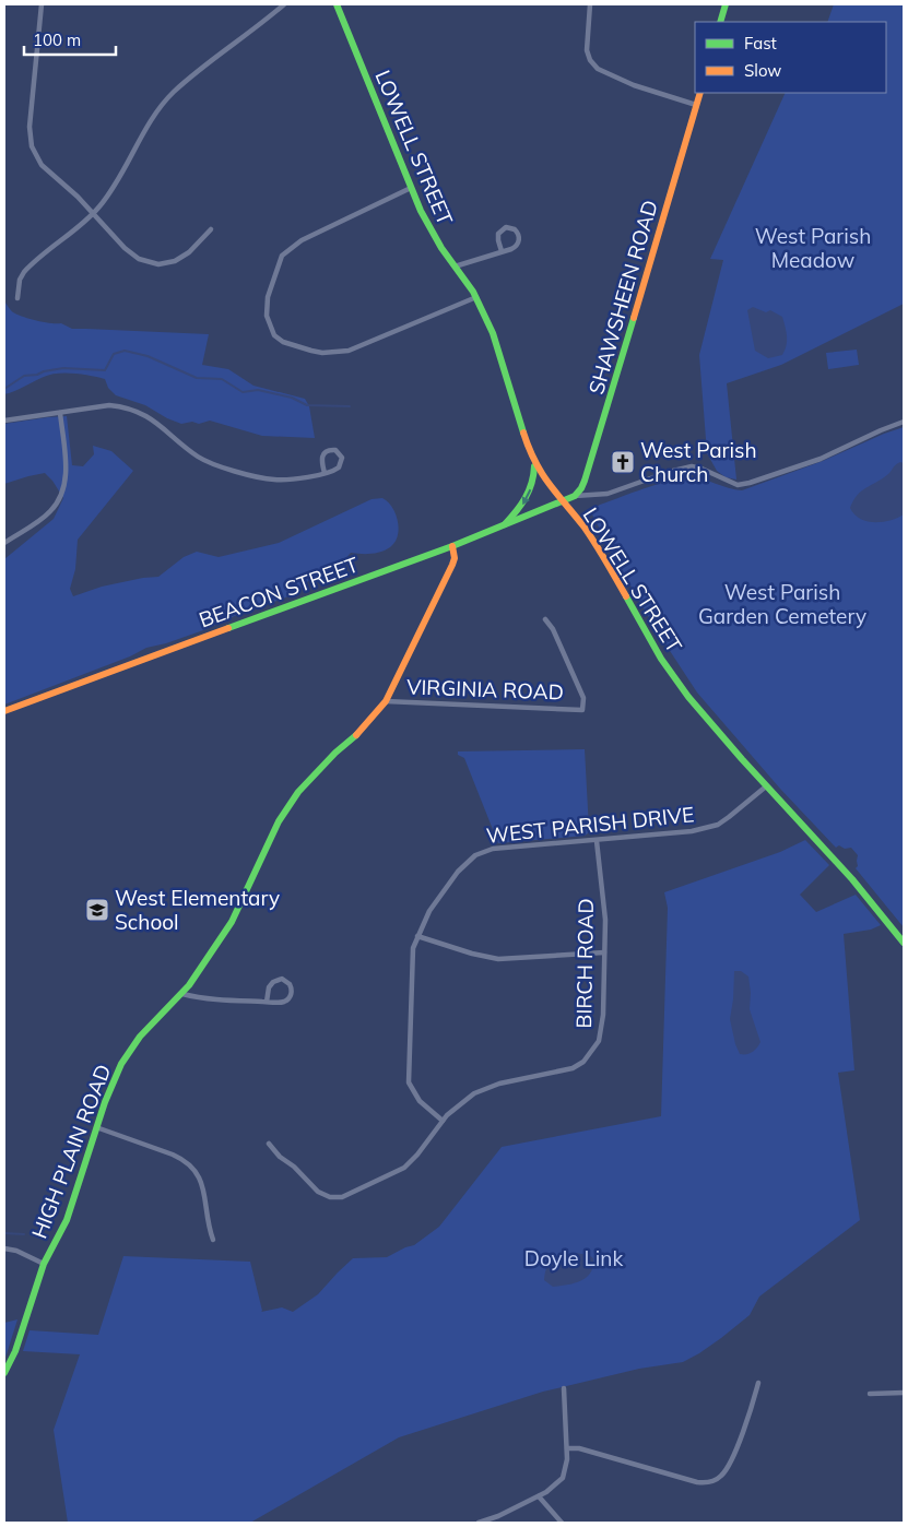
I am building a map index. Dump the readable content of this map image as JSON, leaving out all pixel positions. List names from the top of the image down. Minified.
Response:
{"streets":{"main road":["LOWELL STREET","SHAWSHEEN ROAD","BEACON STREET","HIGH PLAIN ROAD"],"street":["VIRGINIA ROAD","WEST PARISH DRIVE","BIRCH ROAD"]},"crossings":[["LOWELL STREET","BEACON STREET"],["LOWELL STREET","WEST PARISH DRIVE"],["BEACON STREET","HIGH PLAIN ROAD"],["VIRGINIA ROAD","HIGH PLAIN ROAD"],["WEST PARISH DRIVE","BIRCH ROAD"]],"parks":["West Parish Meadow","West Parish Garden Cemetery","Doyle Link"],"places":{"church":["West Parish Church"],"school or university":["West Elementary School"]},"legend":["Fast","Slow"],"scale_bar":"100 m"}
